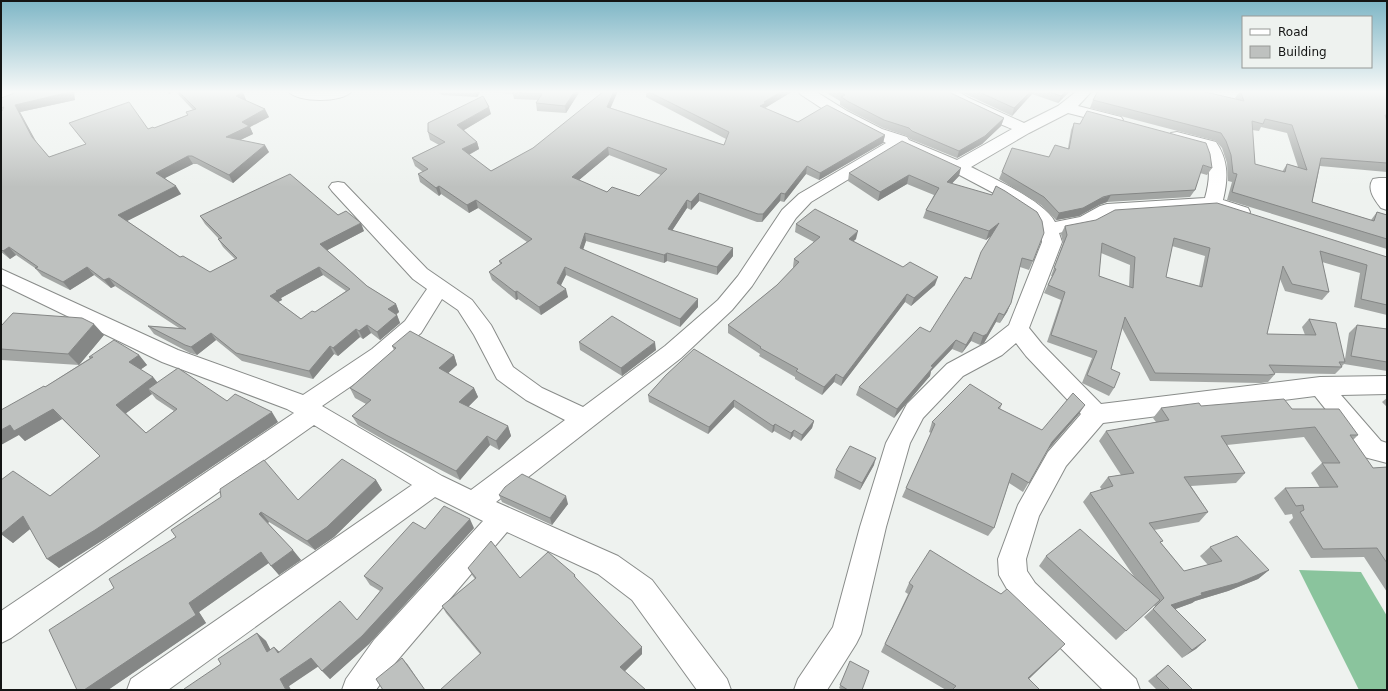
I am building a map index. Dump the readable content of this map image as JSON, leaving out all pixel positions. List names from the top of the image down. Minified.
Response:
{"legend":["Road","Building"]}
